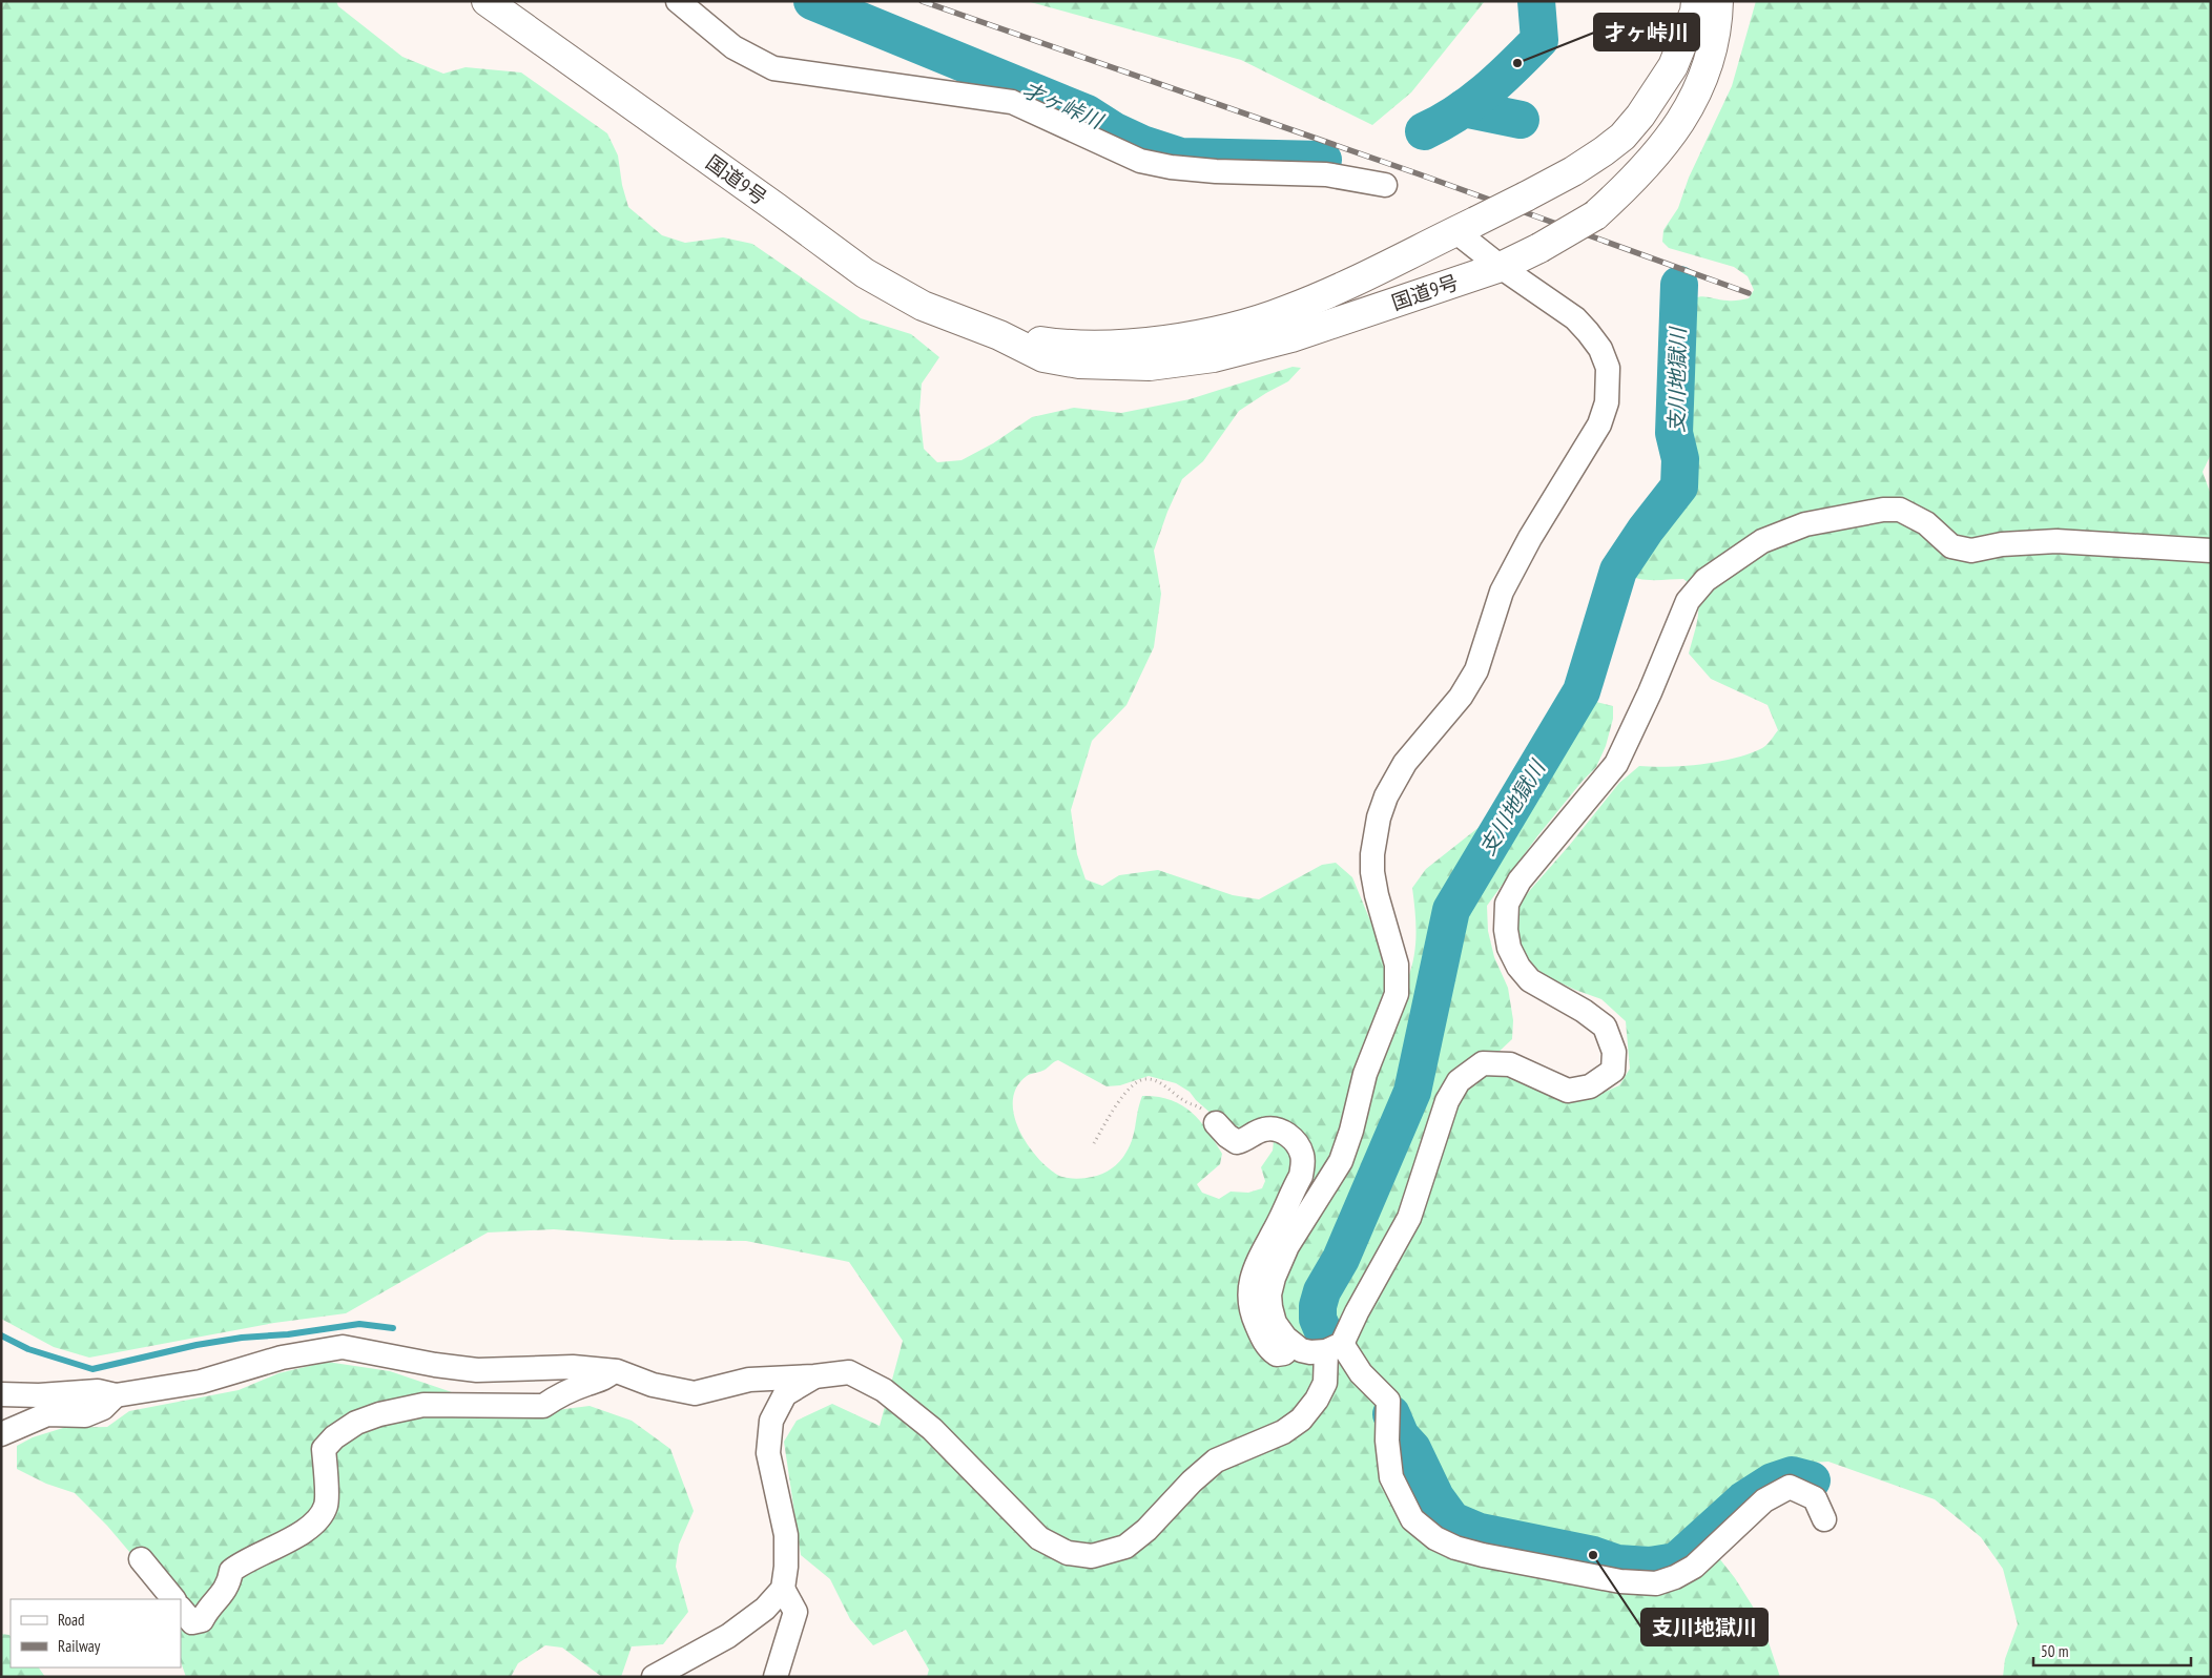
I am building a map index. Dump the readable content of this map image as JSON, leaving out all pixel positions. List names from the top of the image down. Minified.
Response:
{"streets":{"highway":["国道9号"]},"water":["才ヶ峠川","支川地獄川"],"places":["才ヶ峠川","支川地獄川"],"legend":["Road","Railway"],"scale_bar":"50 m"}
